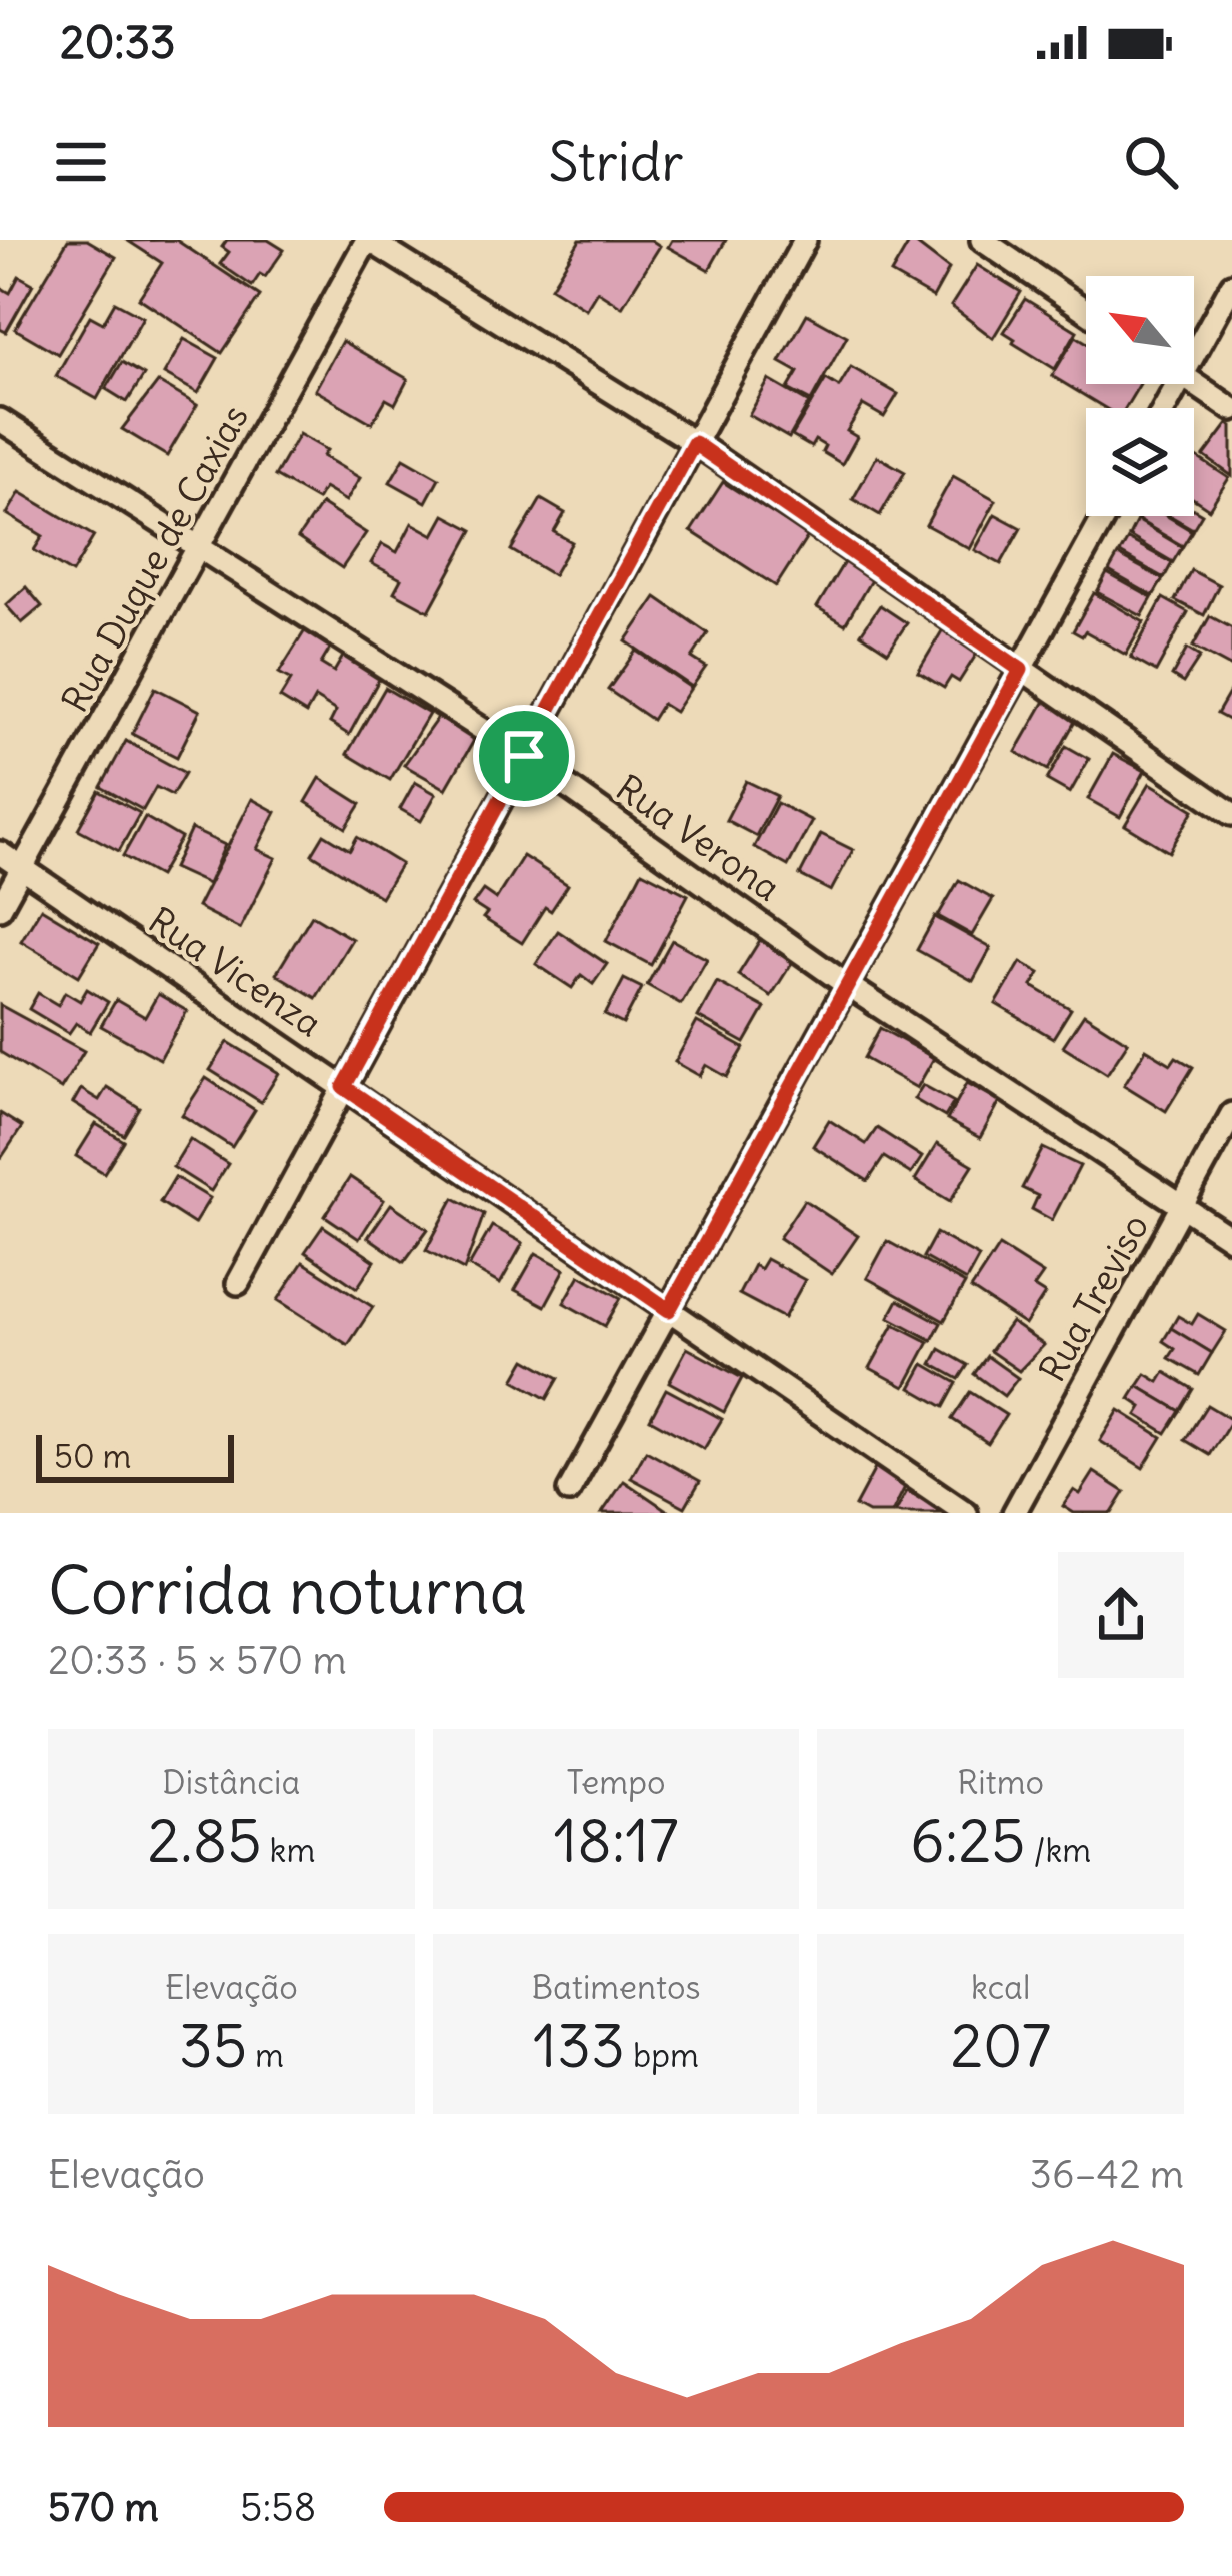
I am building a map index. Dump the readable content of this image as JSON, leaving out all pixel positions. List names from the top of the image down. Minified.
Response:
{"streets":{"street":["Rua Duque de Caxias","Rua Verona","Rua Vicenza","Rua Treviso"]},"crossings":[["Rua Duque de Caxias","Rua Verona"],["Rua Duque de Caxias","Rua Vicenza"],["Rua Verona","Rua Treviso"]],"scale_bar":"50 m","north":"top left","page":{"status":"20:33","header":"Stridr","scale":"50 m","heading":["Corrida noturna","20:33 · 5 × 570 m"],"stats":[["Distância","2.85 km"],["Tempo","18:17"],["Ritmo","6:25 /km"],["Elevação","35 m"],["Batimentos","133 bpm"],["kcal","207"]],"chart":["Elevação","36–42 m"],"list":[{"name":"570 m","note":"5:58"}]}}
